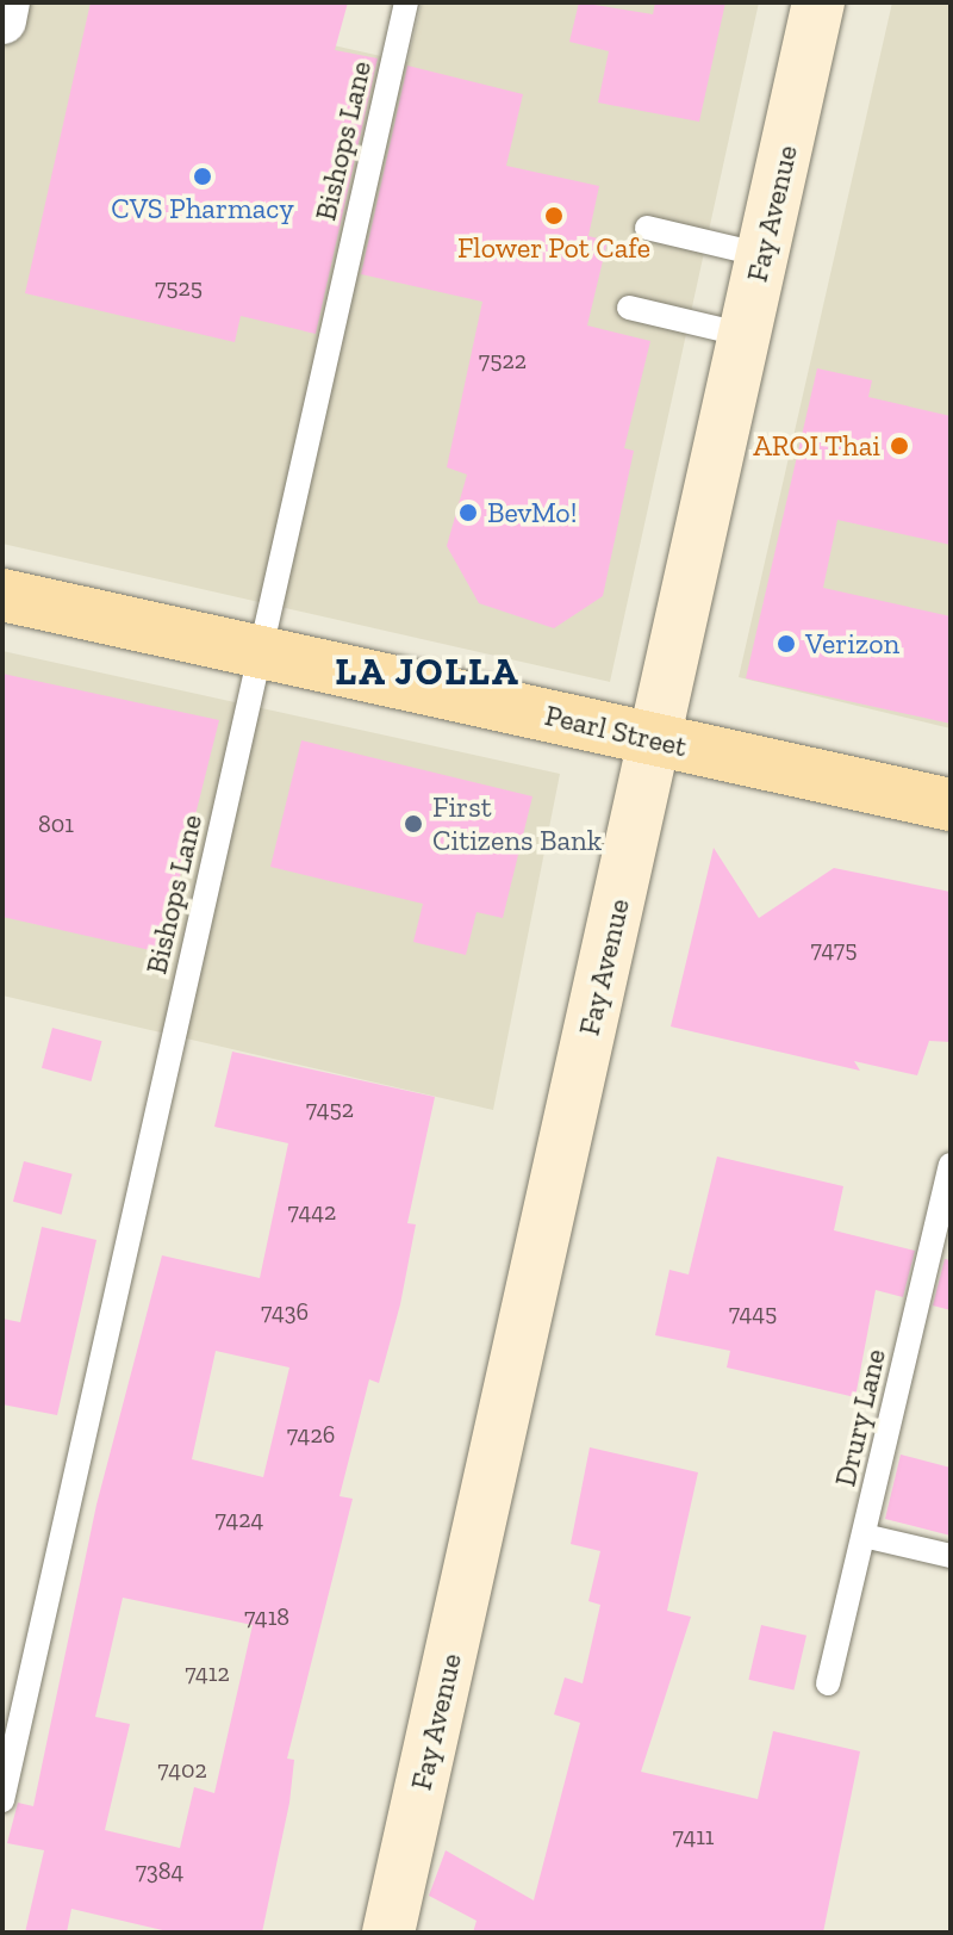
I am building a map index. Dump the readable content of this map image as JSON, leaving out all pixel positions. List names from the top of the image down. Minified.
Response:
{"streets":{"main road":["Pearl Street"],"street":["Fay Avenue"],"lane":["Bishops Lane","Drury Lane"]},"crossings":[["Bishops Lane","Pearl Street"],["Fay Avenue","Pearl Street"]],"districts":["LA JOLLA"],"places":["CVS Pharmacy","Flower Pot Cafe","AROI Thai","BevMo!","Verizon","First Citizens Bank"],"house_numbers":["7525","7522","801","7475","7452","7442","7436","7445","7426","7424","7418","7412","7402","7411","7384"]}
